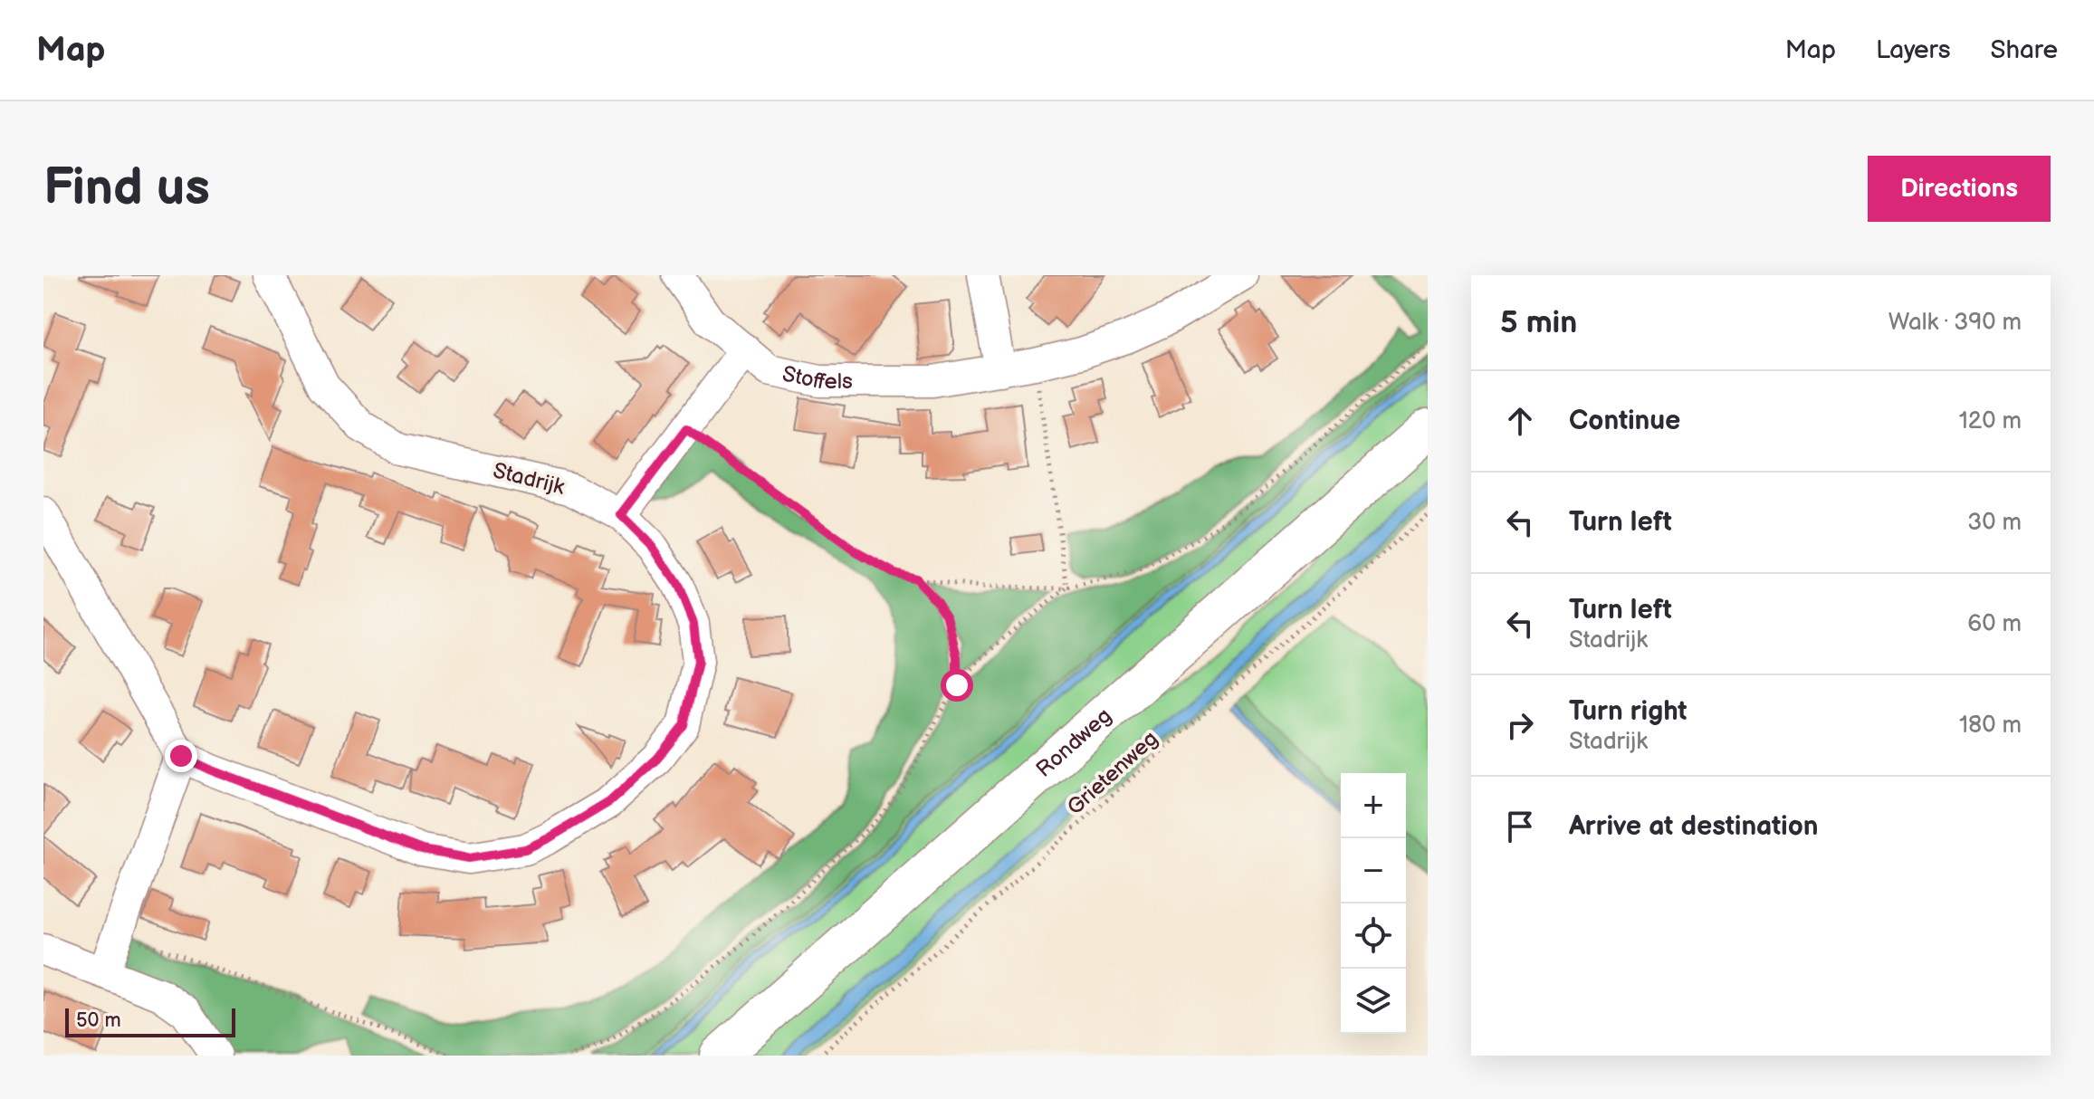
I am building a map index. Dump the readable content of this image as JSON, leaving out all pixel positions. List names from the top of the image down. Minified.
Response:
{"streets":{"main road":["Rondweg"],"street":["Stoffels","Stadrijk"],"path":["Grietenweg"]},"scale_bar":"50 m","page":{"header":"Map","nav":["Map","Layers","Share"],"buttons":"Directions","title":"Find us","heading":["5 min","Walk · 390 m"],"list":[["Continue","120 m"],["Turn left","30 m"],["Turn left","Stadrijk","60 m"],["Turn right","Stadrijk","180 m"],"Arrive at destination"],"map_buttons":["+","−"],"scale":"50 m"}}
